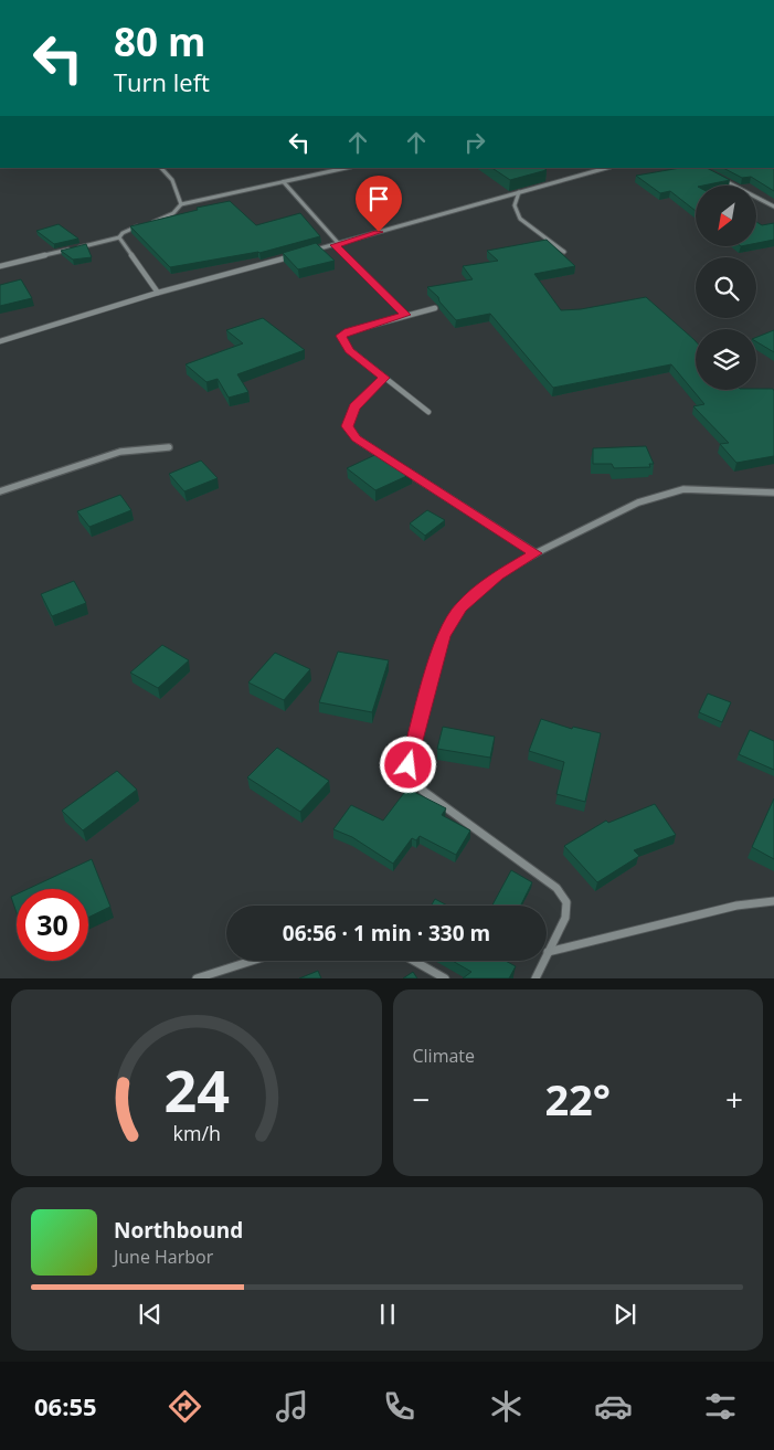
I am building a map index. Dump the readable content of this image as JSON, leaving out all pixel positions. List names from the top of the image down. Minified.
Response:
{"north":"bottom left","page":{"turn":["80 m","Turn left"],"limit":"30","trip":"06:56 · 1 min · 330 m","tile":"Climate","heat":["−","22°","+"],"song":["Northbound","June Harbor"],"tabs":"06:55","gauge":["24","km/h"]}}
